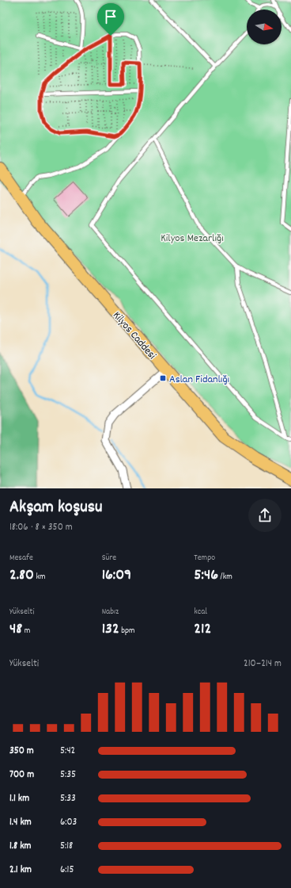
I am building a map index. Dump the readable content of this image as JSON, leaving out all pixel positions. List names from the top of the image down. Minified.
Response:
{"streets":{"main road":["Kilyos Caddesi"]},"parks":["Kilyos Mezarlığı"],"places":{"transit":["Aslan Fidanlığı"]},"north":"right","page":{"heading":["Akşam koşusu","18:06 · 8 × 350 m"],"stats":[["Mesafe","2.80 km"],["Süre","16:09"],["Tempo","5:46 /km"],["Yükselti","48 m"],["Nabız","132 bpm"],["kcal","212"]],"chart":["Yükselti","210–214 m"],"list":[{"name":"350 m","note":"5:42"},{"name":"700 m","note":"5:35"},{"name":"1.1 km","note":"5:33"},{"name":"1.4 km","note":"6:03"},{"name":"1.8 km","note":"5:18"},{"name":"2.1 km","note":"6:15"}]}}
